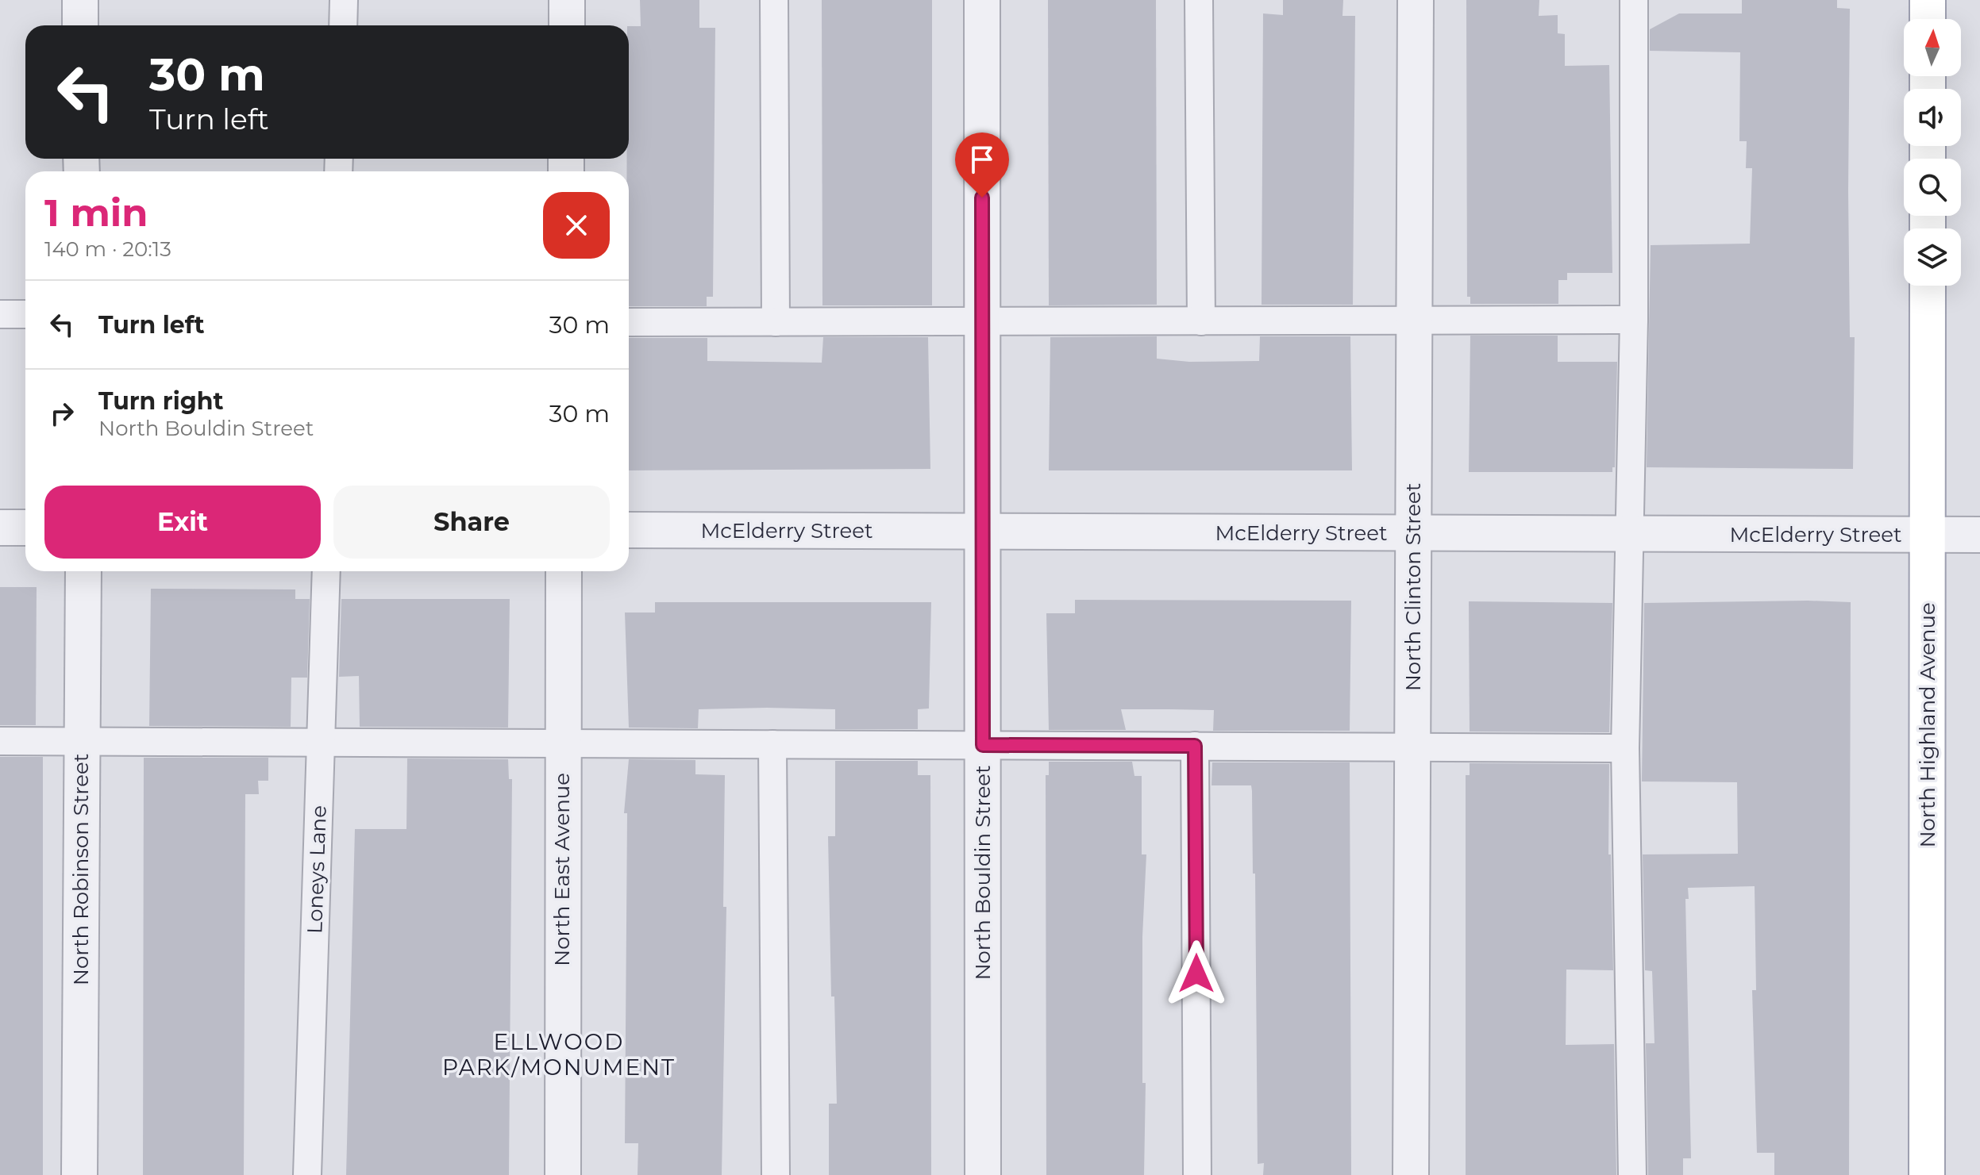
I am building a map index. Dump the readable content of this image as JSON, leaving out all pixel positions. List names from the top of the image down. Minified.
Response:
{"streets":{"main road":["North Highland Avenue"],"street":["McElderry Street","North Clinton Street","North Robinson Street","North East Avenue","North Bouldin Street"],"lane":["Loneys Lane"]},"crossings":[["McElderry Street","North Clinton Street"],["McElderry Street","North Highland Avenue"],["McElderry Street","North Bouldin Street"]],"districts":["ELLWOOD PARK/MONUMENT"],"north":"top","page":{"turn":["30 m","Turn left"],"heading":["1 min","140 m · 20:13"],"list":[{"name":"Turn left","value":"30 m"},{"name":"Turn right","note":"North Bouldin Street","value":"30 m"}],"buttons":["Exit","Share"]}}
